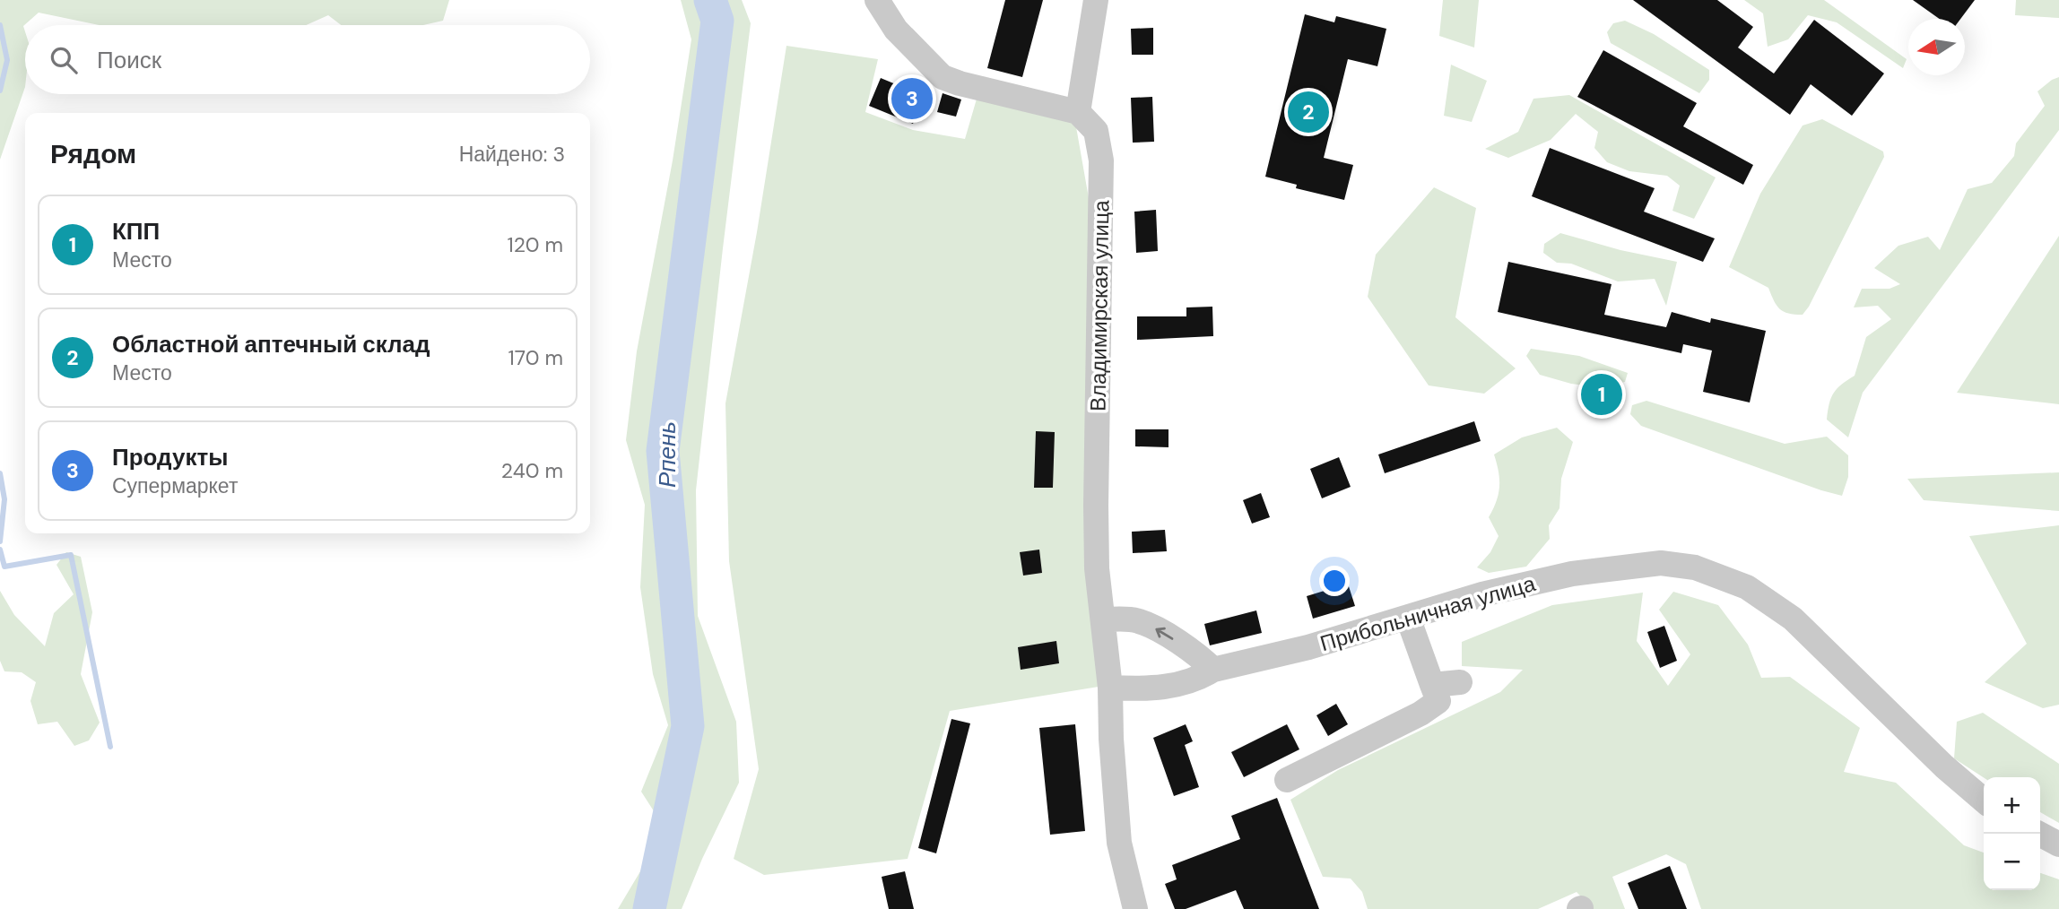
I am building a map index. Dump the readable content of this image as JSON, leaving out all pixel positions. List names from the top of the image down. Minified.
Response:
{"streets":{"street":["Владимирская улица","Прибольничная улица"]},"crossings":[["Владимирская улица","Прибольничная улица"]],"water":["Рпень"],"north":"left","page":{"search":"Поиск","pins":["3","2","1"],"heading":["Рядом","Найдено: 3"],"list":[{"mark":"1","name":"КПП","note":"Место","value":"120 m"},{"mark":"2","name":"Областной аптечный склад","note":"Место","value":"170 m"},{"mark":"3","name":"Продукты","note":"Супермаркет","value":"240 m"}],"map_buttons":["+","−"]}}
